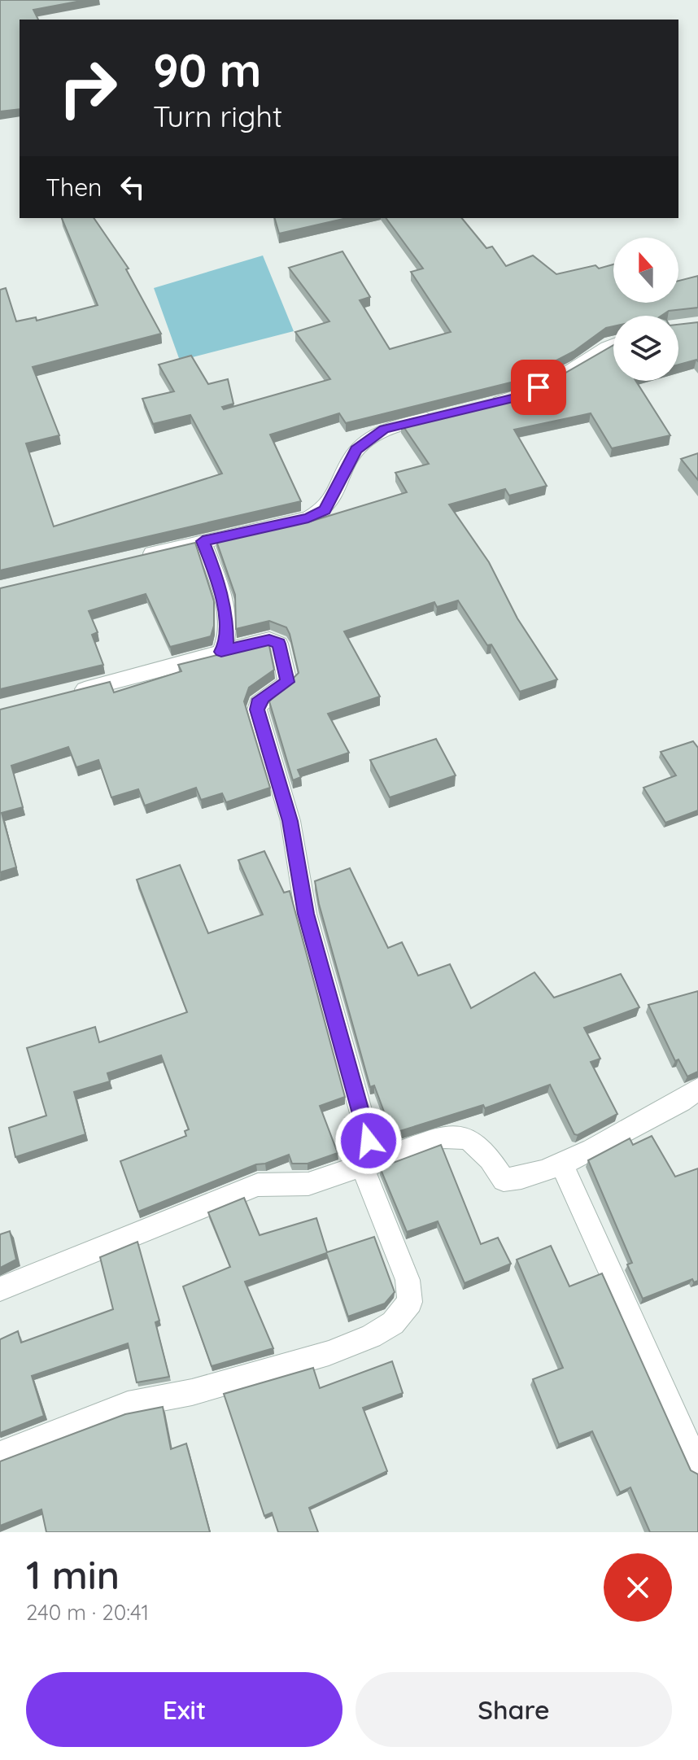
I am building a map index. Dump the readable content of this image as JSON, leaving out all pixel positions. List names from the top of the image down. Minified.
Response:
{"north":"top","page":{"turn":["90 m","Turn right"],"then":"Then","heading":["1 min","240 m · 20:41"],"buttons":["Exit","Share"]}}
